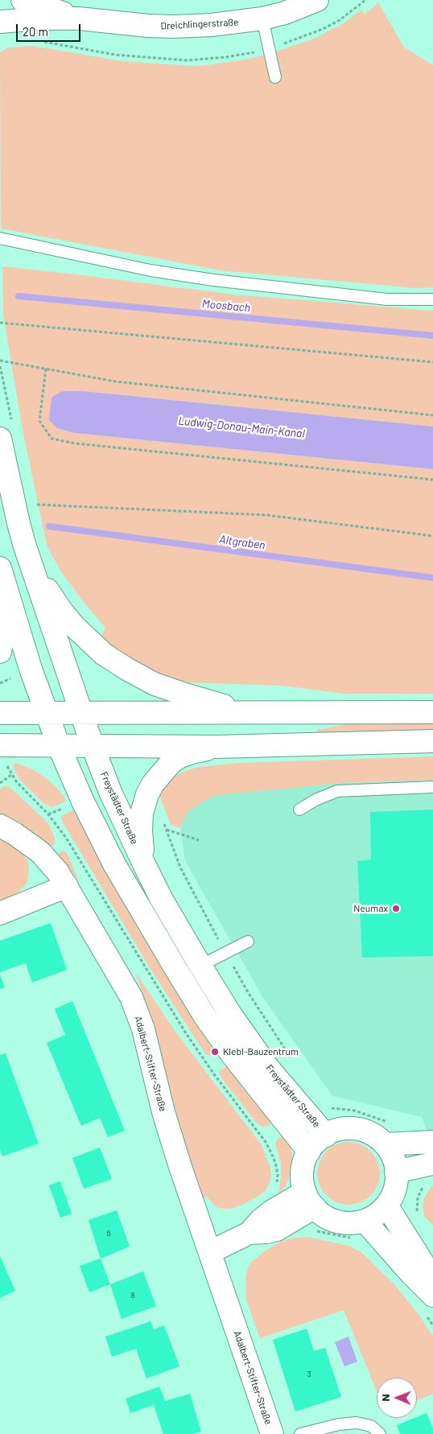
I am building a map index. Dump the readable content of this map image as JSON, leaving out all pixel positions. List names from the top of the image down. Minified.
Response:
{"streets":{"street":["Dreichlingerstraße","Freystädter Straße","Adalbert-Stifter-Straße"]},"water":["Moosbach","Ludwig-Donau-Main-Kanal","Altgraben"],"places":["Neumax","Klebl-Bauzentrum"],"house_numbers":["6","8","3"],"scale_bar":"20 m","north":"left"}
